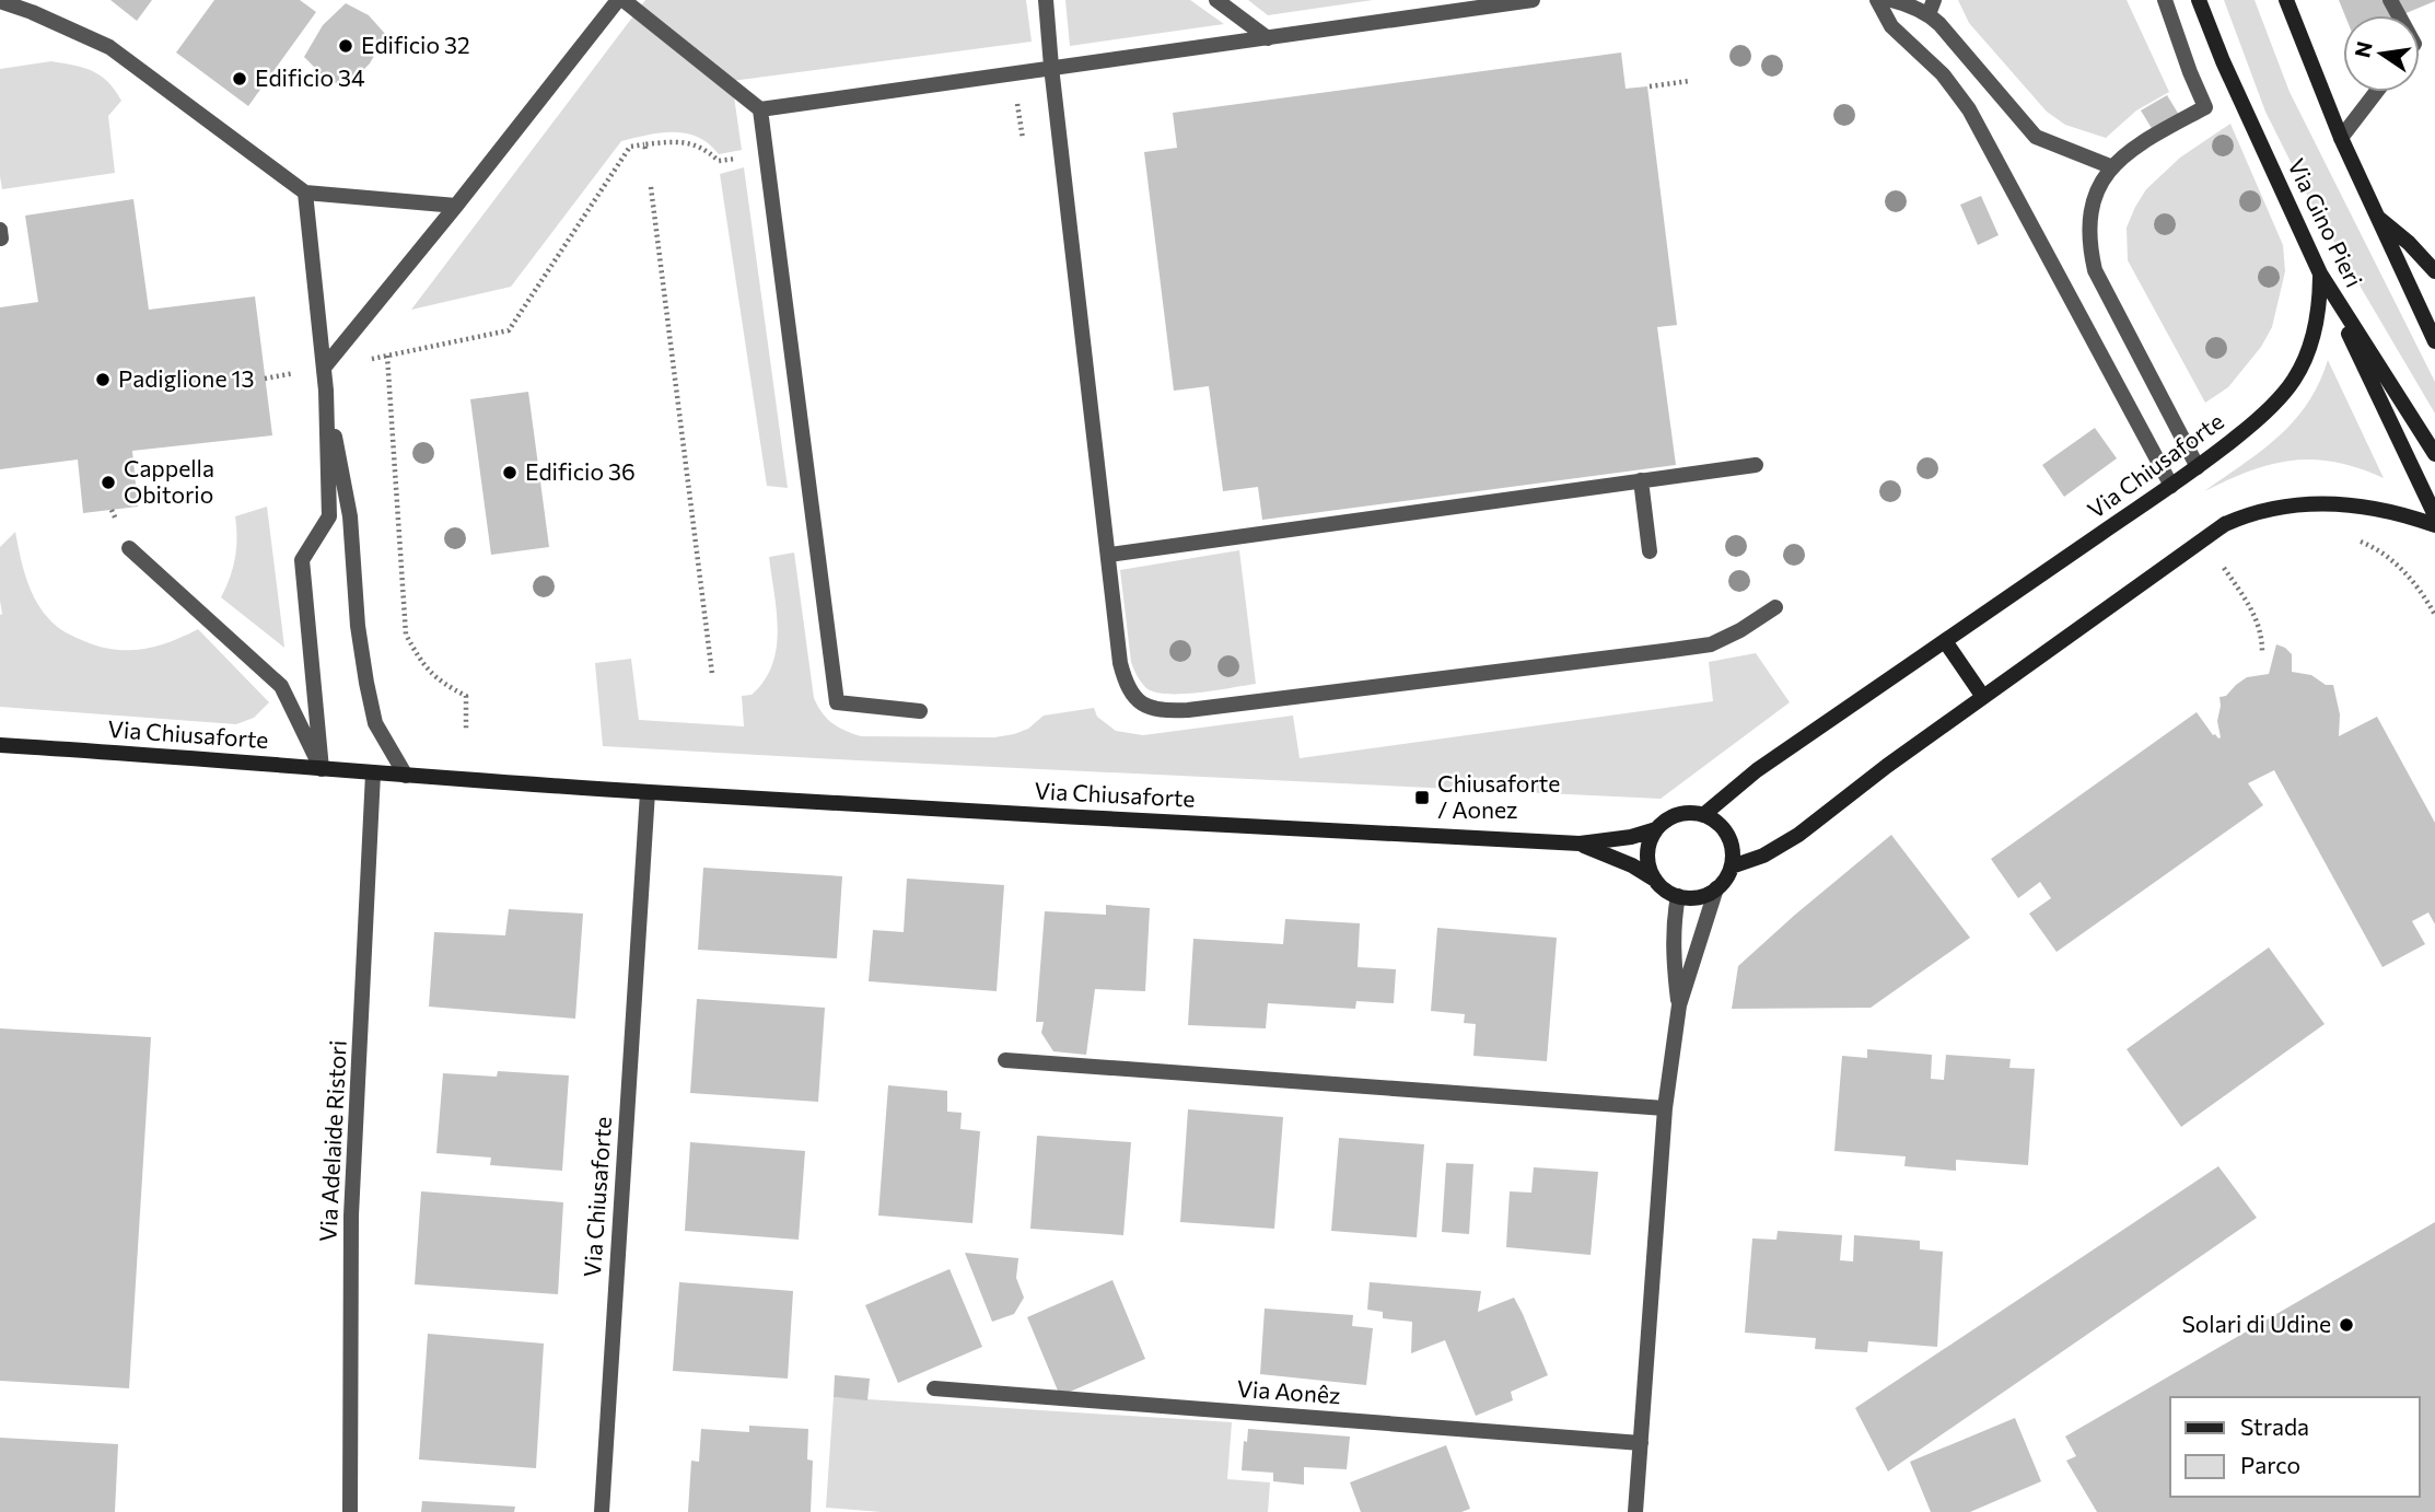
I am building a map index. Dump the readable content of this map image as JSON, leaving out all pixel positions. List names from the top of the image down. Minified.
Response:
{"streets":{"street":["Via Gino Pieri","Via Chiusaforte","Via Adelaide Ristori","Via Aonêz"]},"crossings":[["Via Gino Pieri","Via Chiusaforte"],["Via Chiusaforte","Via Adelaide Ristori"]],"places":{"other":["Edificio 32","Edificio 34","Padiglione 13","Edificio 36","Cappella Obitorio","Solari di Udine"],"transit":["Chiusaforte / Aonez"]},"legend":["Strada","Parco"],"north":"left"}
